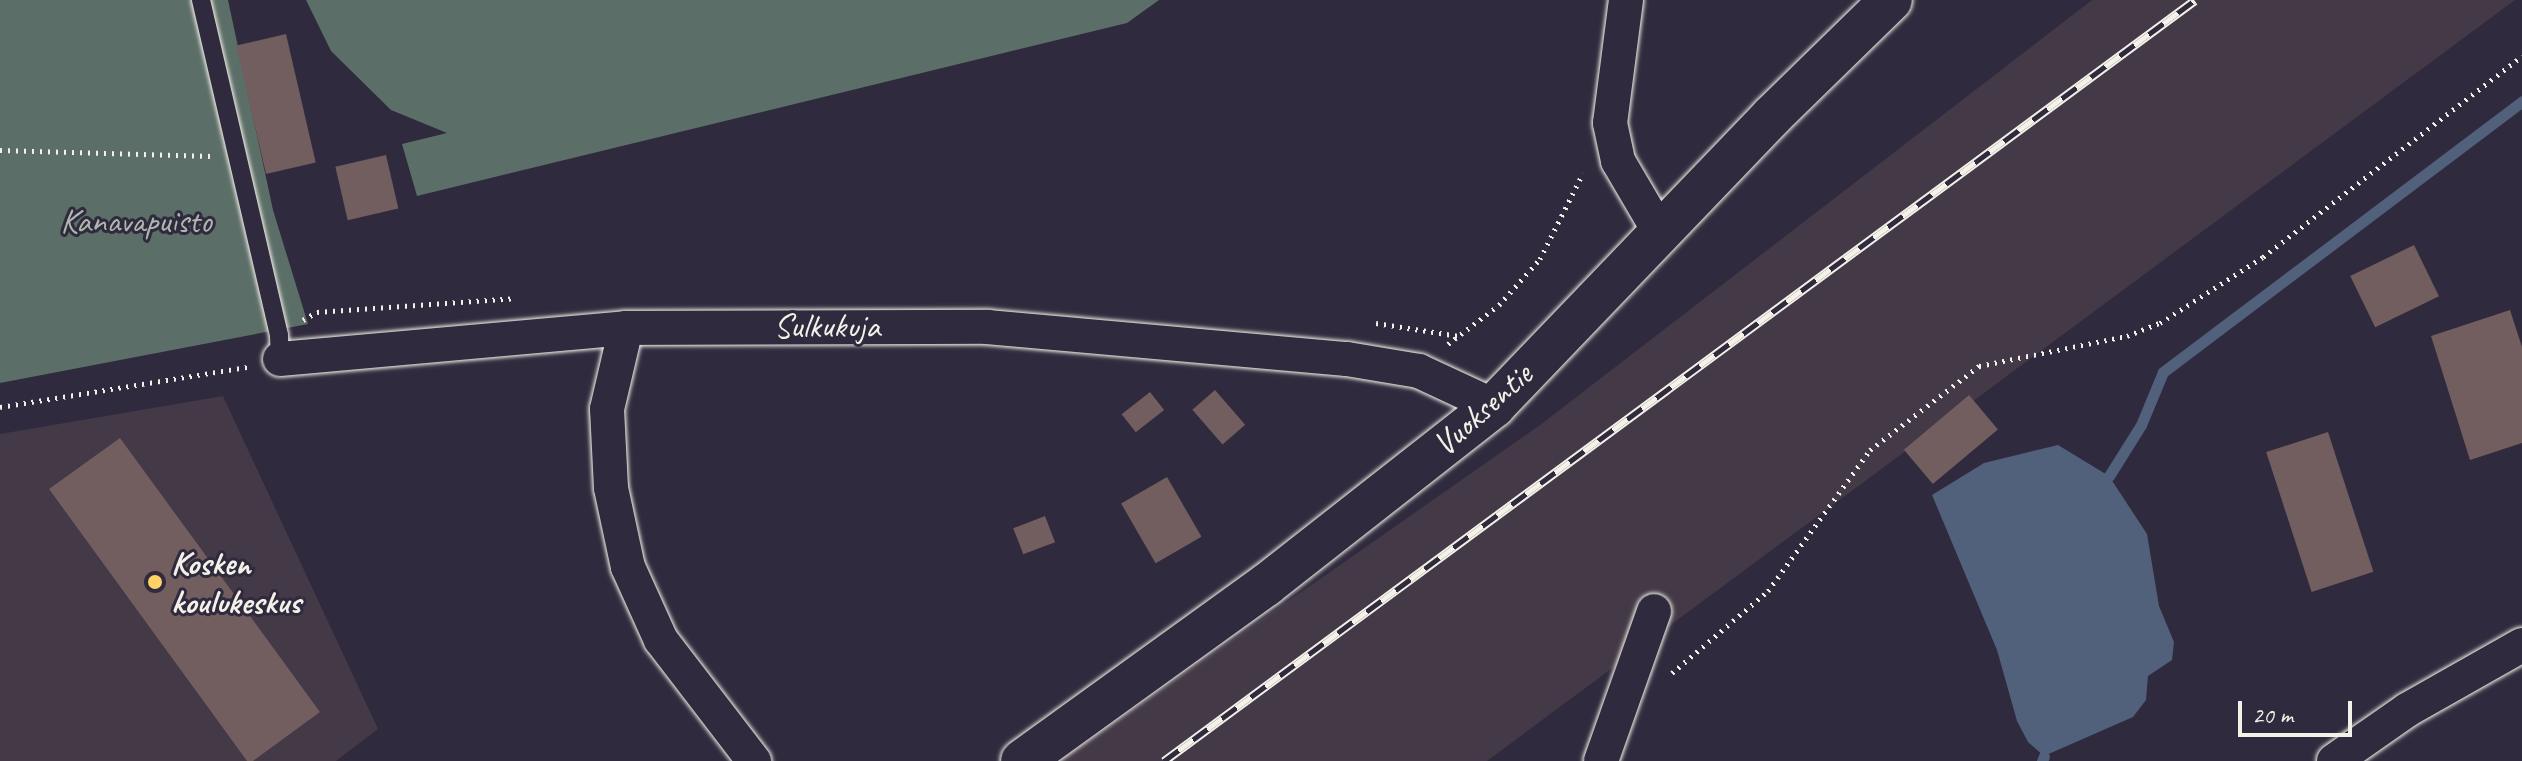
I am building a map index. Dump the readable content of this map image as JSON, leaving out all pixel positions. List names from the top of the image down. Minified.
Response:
{"streets":{"street":["Sulkukuja","Vuoksentie"]},"crossings":[["Sulkukuja","Vuoksentie"]],"parks":["Kanavapuisto"],"places":["Kosken koulukeskus"],"scale_bar":"20 m"}
